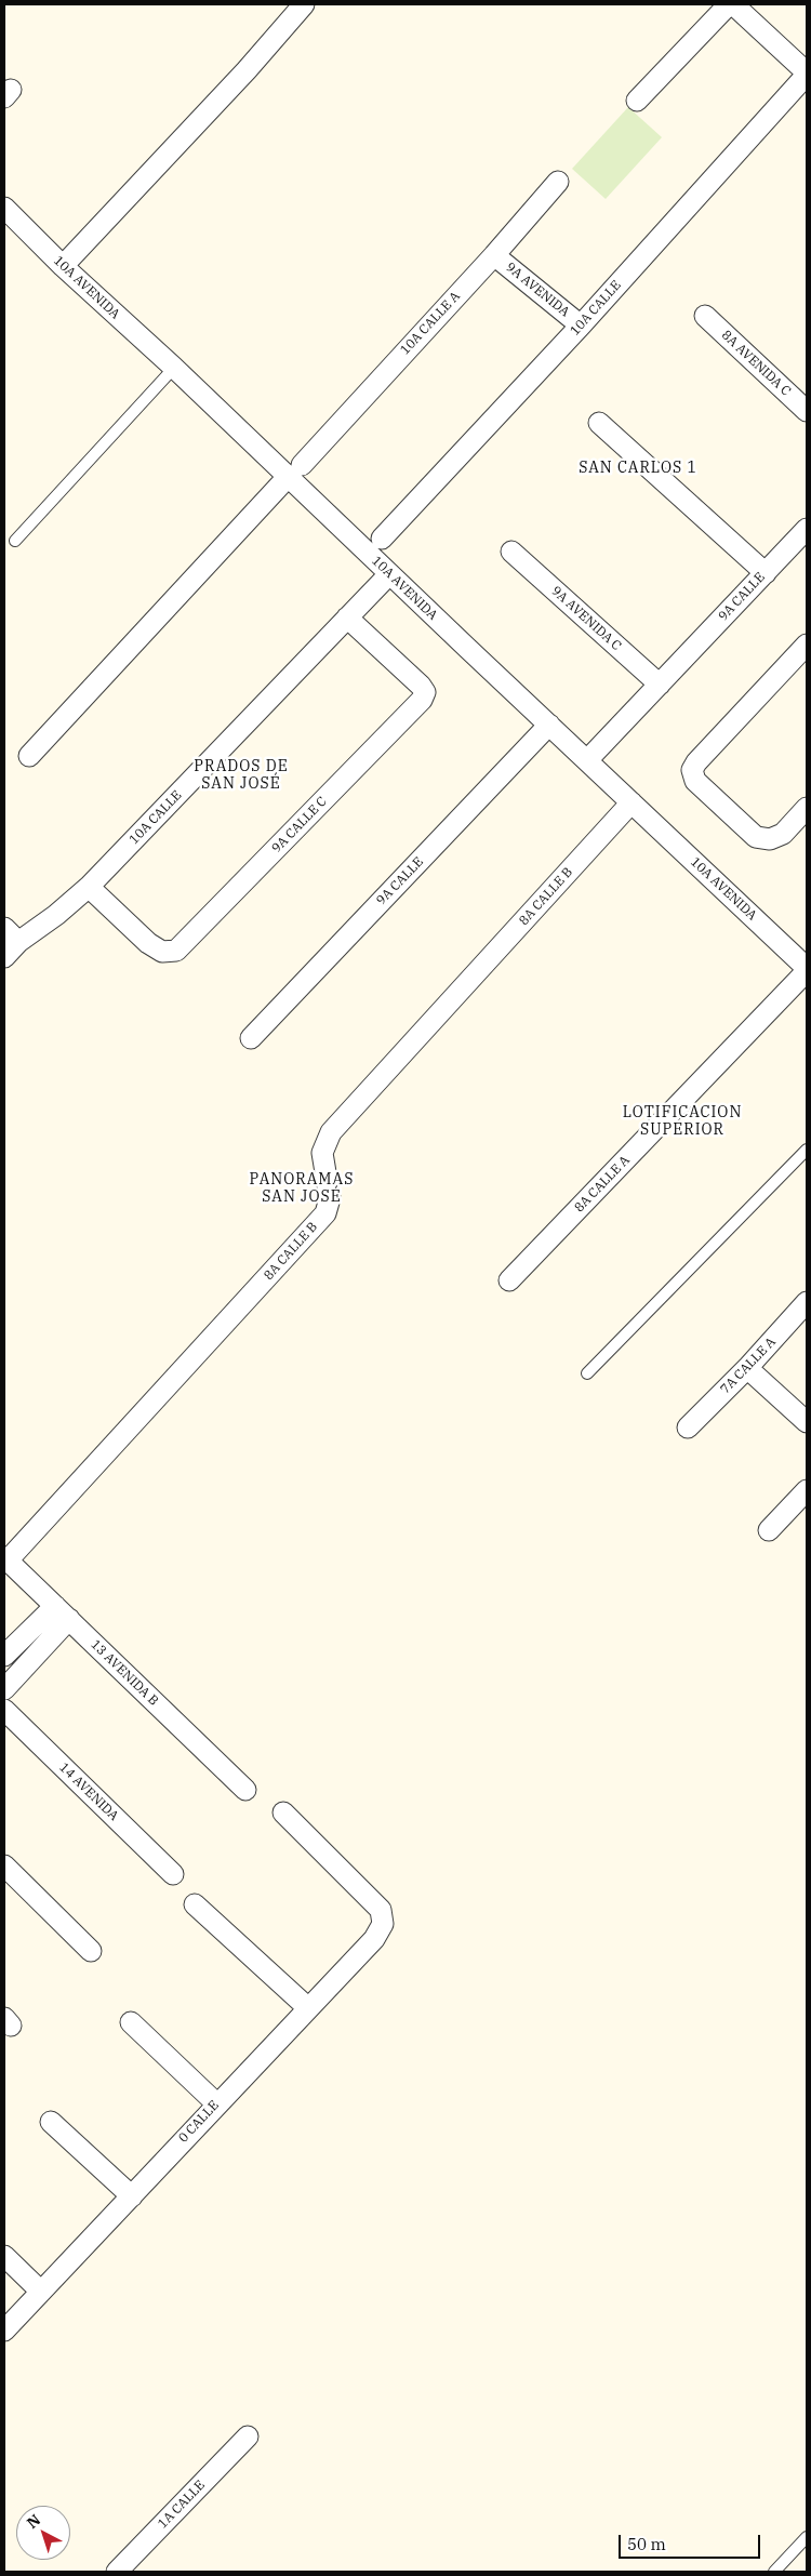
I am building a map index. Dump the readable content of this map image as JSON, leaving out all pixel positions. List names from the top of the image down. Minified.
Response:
{"streets":{"street":["10A AVENIDA","9A AVENIDA","10A CALLE","10A CALLE A","8A AVENIDA C","9A CALLE","9A AVENIDA C","9A CALLE C","8A CALLE B","8A CALLE A","7A CALLE A","13 AVENIDA B","14 AVENIDA","0 CALLE","1A CALLE"]},"crossings":[["10A AVENIDA","10A CALLE"],["10A AVENIDA","10A CALLE A"],["10A AVENIDA","9A CALLE"],["10A AVENIDA","8A CALLE B"],["10A AVENIDA","8A CALLE A"],["9A AVENIDA","10A CALLE"],["9A AVENIDA","10A CALLE A"],["10A CALLE","9A CALLE C"],["9A CALLE","9A AVENIDA C"],["8A CALLE B","13 AVENIDA B"]],"districts":["SAN CARLOS 1","PRADOS DE SAN JOSÉ","LOTIFICACION SUPERIOR","PANORAMAS SAN JOSÉ"],"scale_bar":"50 m","north":"top left"}
